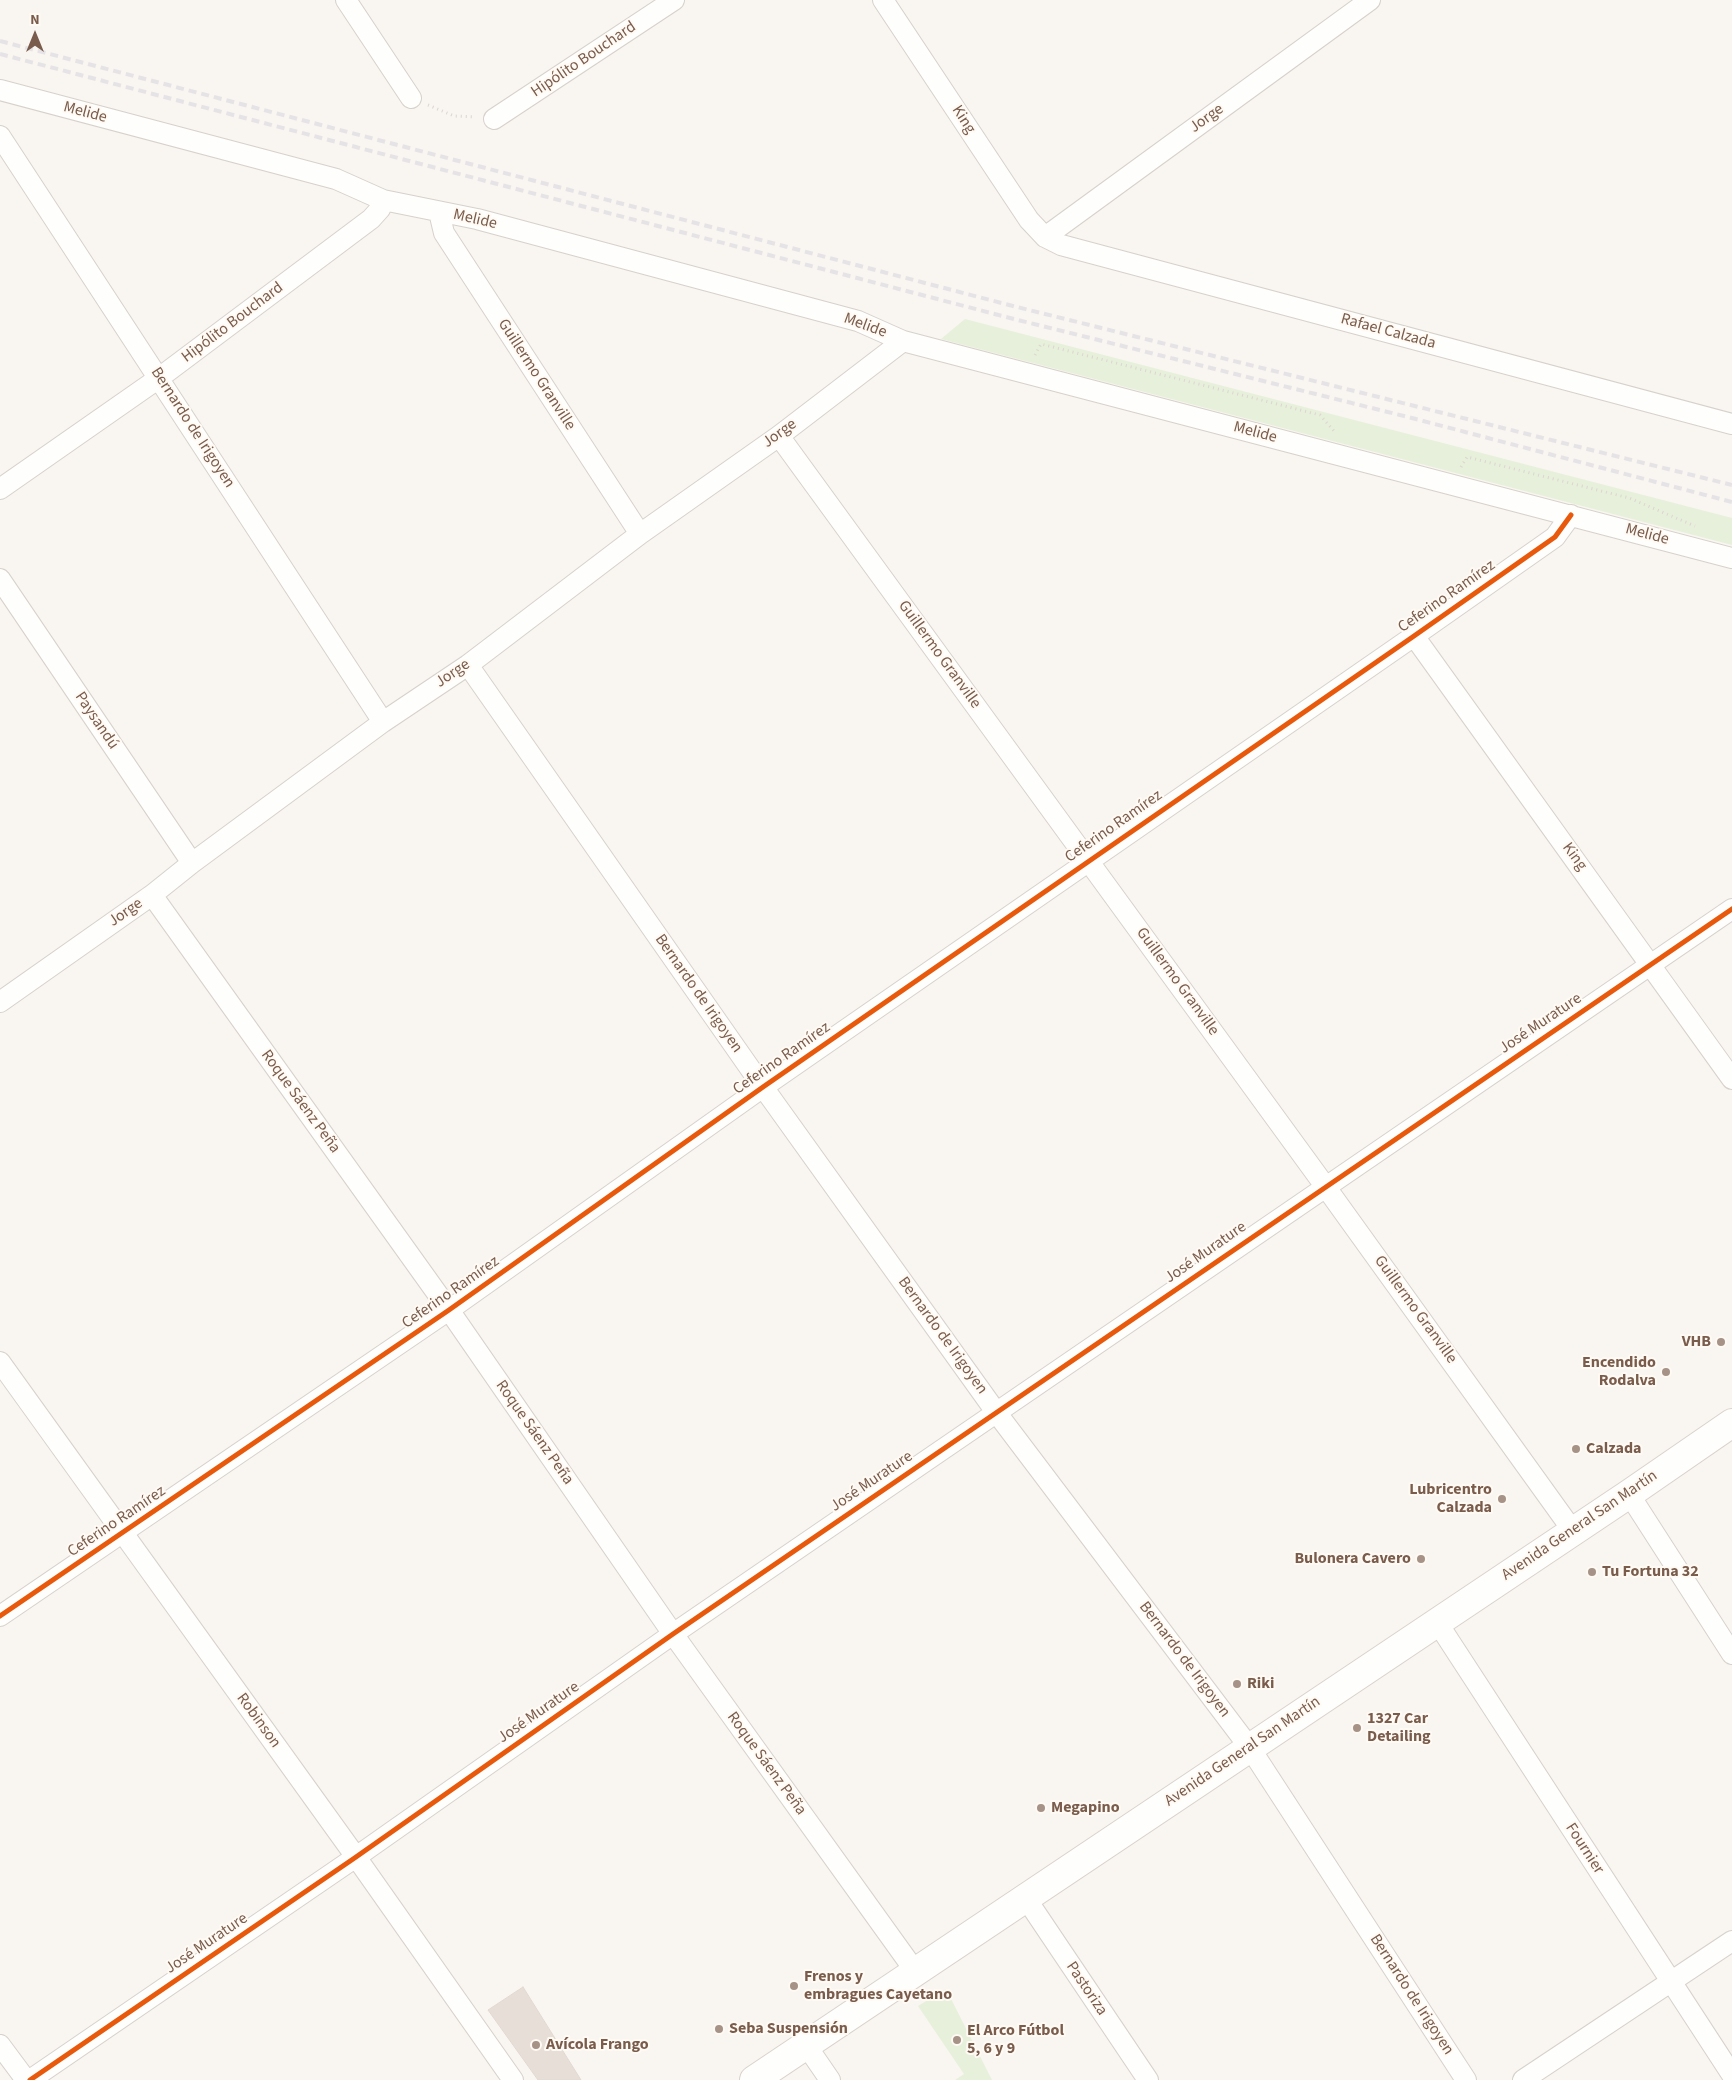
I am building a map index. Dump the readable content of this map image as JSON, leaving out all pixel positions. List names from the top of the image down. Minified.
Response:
{"streets":{"main road":["Avenida General San Martín"],"street":["Hipólito Bouchard","Melide","Jorge","King","Rafael Calzada","Guillermo Granville","Bernardo de Irigoyen","Ceferino Ramírez","Paysandú","José Murature","Roque Sáenz Peña","Robinson","Fournier","Pastoriza"]},"crossings":[["Hipólito Bouchard","Melide"],["Hipólito Bouchard","Bernardo de Irigoyen"],["Melide","Jorge"],["Melide","Guillermo Granville"],["Melide","Ceferino Ramírez"],["Jorge","King"],["Jorge","Rafael Calzada"],["Jorge","Guillermo Granville"],["Jorge","Bernardo de Irigoyen"],["Jorge","Paysandú"],["Jorge","Roque Sáenz Peña"],["King","Rafael Calzada"],["King","Ceferino Ramírez"],["King","José Murature"],["Guillermo Granville","Ceferino Ramírez"],["Guillermo Granville","José Murature"],["Guillermo Granville","Avenida General San Martín"],["Bernardo de Irigoyen","Ceferino Ramírez"],["Bernardo de Irigoyen","José Murature"],["Bernardo de Irigoyen","Avenida General San Martín"],["Ceferino Ramírez","Roque Sáenz Peña"],["Ceferino Ramírez","Robinson"],["José Murature","Roque Sáenz Peña"],["José Murature","Robinson"],["Roque Sáenz Peña","Avenida General San Martín"],["Avenida General San Martín","Fournier"],["Avenida General San Martín","Pastoriza"]],"places":["VHB","Encendido Rodalva","Calzada","Lubricentro Calzada","Bulonera Cavero","Tu Fortuna 32","Riki","1327 Car Detailing","Megapino","Frenos y embragues Cayetano","Seba Suspensión","El Arco Fútbol 5, 6 y 9","Avícola Frango"],"north":"top"}
